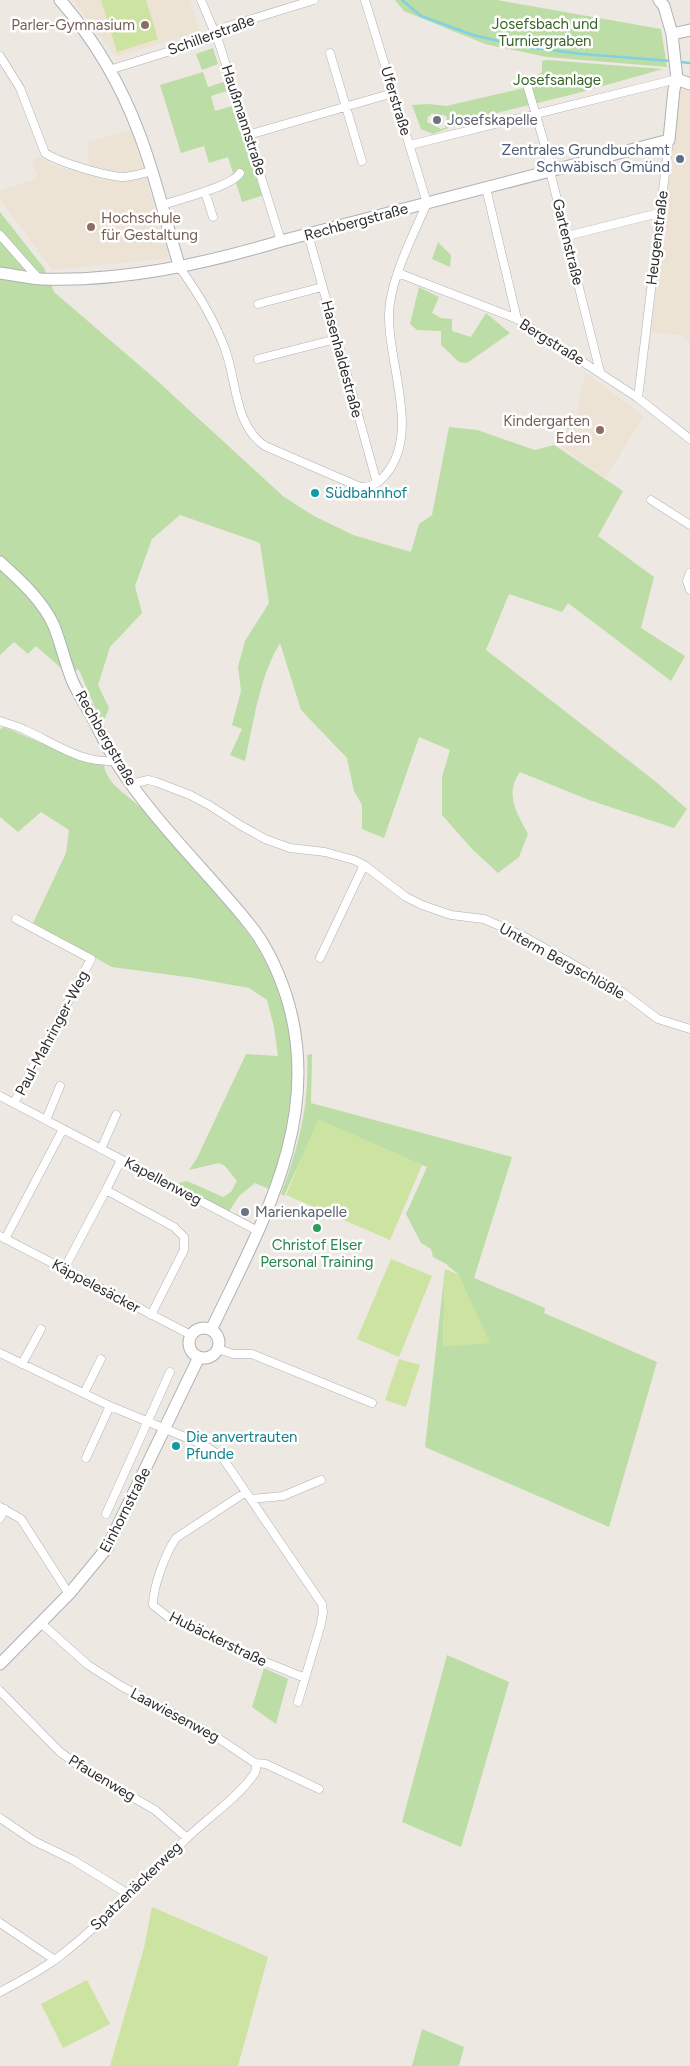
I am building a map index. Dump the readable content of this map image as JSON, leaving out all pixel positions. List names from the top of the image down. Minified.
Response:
{"streets":{"main road":["Rechbergstraße","Heugenstraße","Einhornstraße"],"street":["Schillerstraße","Uferstraße","Haußmannstraße","Gartenstraße","Bergstraße","Hasenhaldestraße","Unterm Bergschlößle","Paul-Mahringer-Weg","Kapellenweg","Käppelesäcker","Hubäckerstraße","Laawiesenweg","Pfauenweg","Spatzenäckerweg"]},"crossings":[["Schillerstraße","Haußmannstraße"],["Uferstraße","Rechbergstraße"],["Haußmannstraße","Rechbergstraße"],["Rechbergstraße","Heugenstraße"],["Rechbergstraße","Gartenstraße"],["Rechbergstraße","Hasenhaldestraße"],["Rechbergstraße","Unterm Bergschlößle"],["Rechbergstraße","Kapellenweg"],["Heugenstraße","Bergstraße"],["Gartenstraße","Bergstraße"],["Paul-Mahringer-Weg","Kapellenweg"],["Käppelesäcker","Einhornstraße"],["Einhornstraße","Laawiesenweg"],["Laawiesenweg","Spatzenäckerweg"],["Pfauenweg","Spatzenäckerweg"]],"parks":["Josefsbach und Turniergraben","Josefsanlage"],"places":["Parler-Gymnasium","Josefskapelle","Zentrales Grundbuchamt Schwäbisch Gmünd","Hochschule für Gestaltung","Kindergarten Eden","Südbahnhof","Marienkapelle","Christof Elser Personal Training","Die anvertrauten Pfunde"]}
